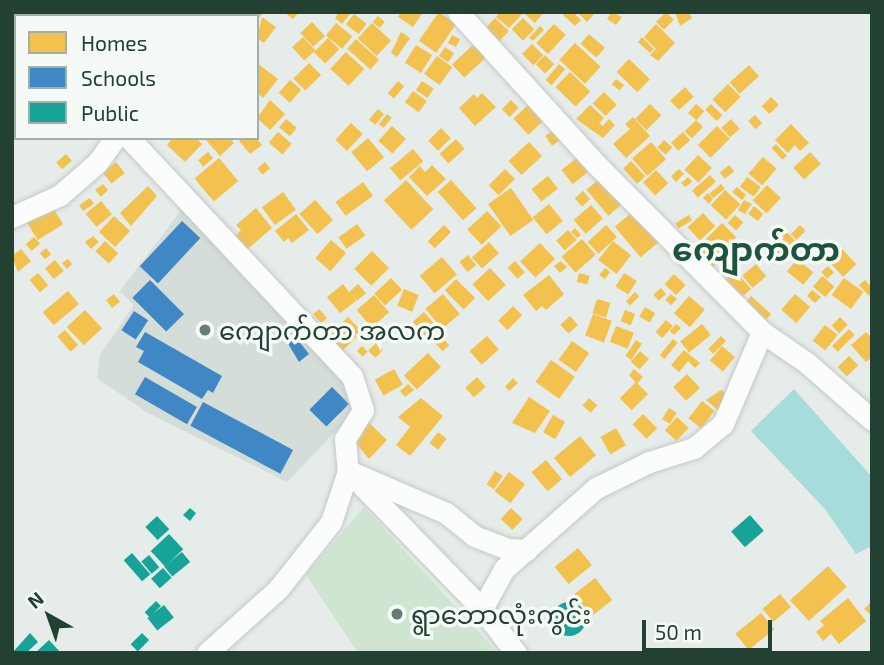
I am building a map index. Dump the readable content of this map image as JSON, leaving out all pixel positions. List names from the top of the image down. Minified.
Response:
{"districts":["ကျောက်တာ"],"places":["ကျောက်တာ အလက","ရွာဘောလုံးကွင်း"],"legend":["Homes","Schools","Public"],"scale_bar":"50 m","north":"top left"}
